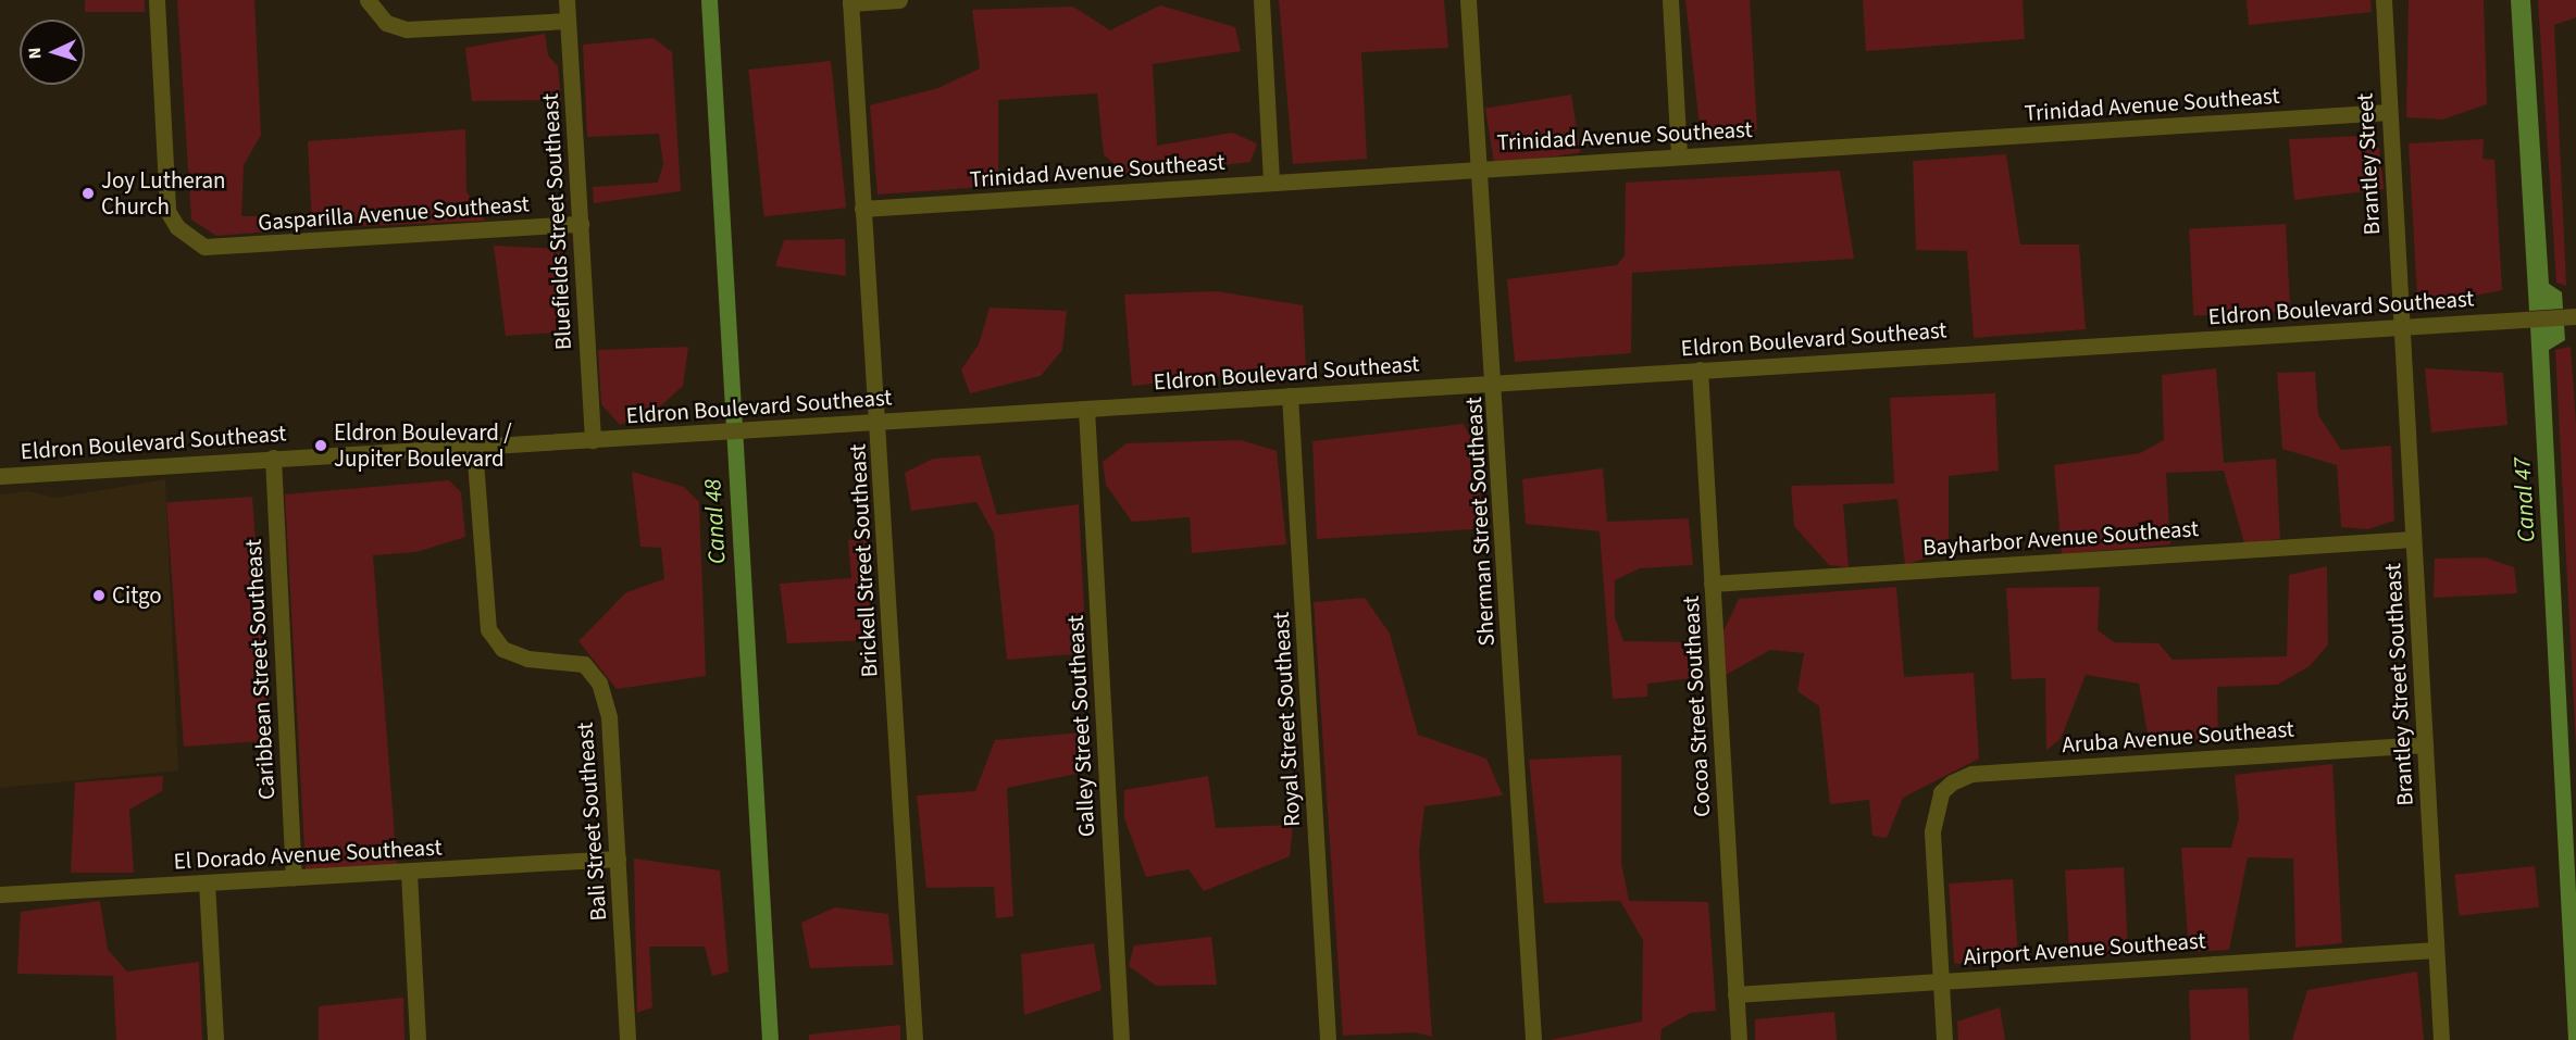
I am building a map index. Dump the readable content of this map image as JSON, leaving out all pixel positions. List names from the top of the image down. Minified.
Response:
{"streets":{"street":["Trinidad Avenue Southeast","Brantley Street","Gasparilla Avenue Southeast","Bluefields Street Southeast","Eldron Boulevard Southeast","Sherman Street Southeast","Bayharbor Avenue Southeast","Brickell Street Southeast","Caribbean Street Southeast","Brantley Street Southeast","Cocoa Street Southeast","Royal Street Southeast","Galley Street Southeast","Aruba Avenue Southeast","Bali Street Southeast","El Dorado Avenue Southeast","Airport Avenue Southeast"]},"crossings":[["Trinidad Avenue Southeast","Brantley Street"],["Trinidad Avenue Southeast","Sherman Street Southeast"],["Trinidad Avenue Southeast","Brickell Street Southeast"],["Brantley Street","Eldron Boulevard Southeast"],["Brantley Street","Brantley Street Southeast"],["Gasparilla Avenue Southeast","Bluefields Street Southeast"],["Bluefields Street Southeast","Eldron Boulevard Southeast"],["Eldron Boulevard Southeast","Sherman Street Southeast"],["Eldron Boulevard Southeast","Brickell Street Southeast"],["Eldron Boulevard Southeast","Caribbean Street Southeast"],["Eldron Boulevard Southeast","Brantley Street Southeast"],["Eldron Boulevard Southeast","Cocoa Street Southeast"],["Eldron Boulevard Southeast","Royal Street Southeast"],["Eldron Boulevard Southeast","Galley Street Southeast"],["Eldron Boulevard Southeast","Bali Street Southeast"],["Bayharbor Avenue Southeast","Brantley Street Southeast"],["Bayharbor Avenue Southeast","Cocoa Street Southeast"],["Caribbean Street Southeast","El Dorado Avenue Southeast"],["Brantley Street Southeast","Aruba Avenue Southeast"],["Brantley Street Southeast","Airport Avenue Southeast"],["Cocoa Street Southeast","Airport Avenue Southeast"],["Aruba Avenue Southeast","Airport Avenue Southeast"],["Bali Street Southeast","El Dorado Avenue Southeast"]],"water":["Canal 47","Canal 48"],"places":["Joy Lutheran Church","Eldron Boulevard / Jupiter Boulevard","Citgo"],"north":"left"}
